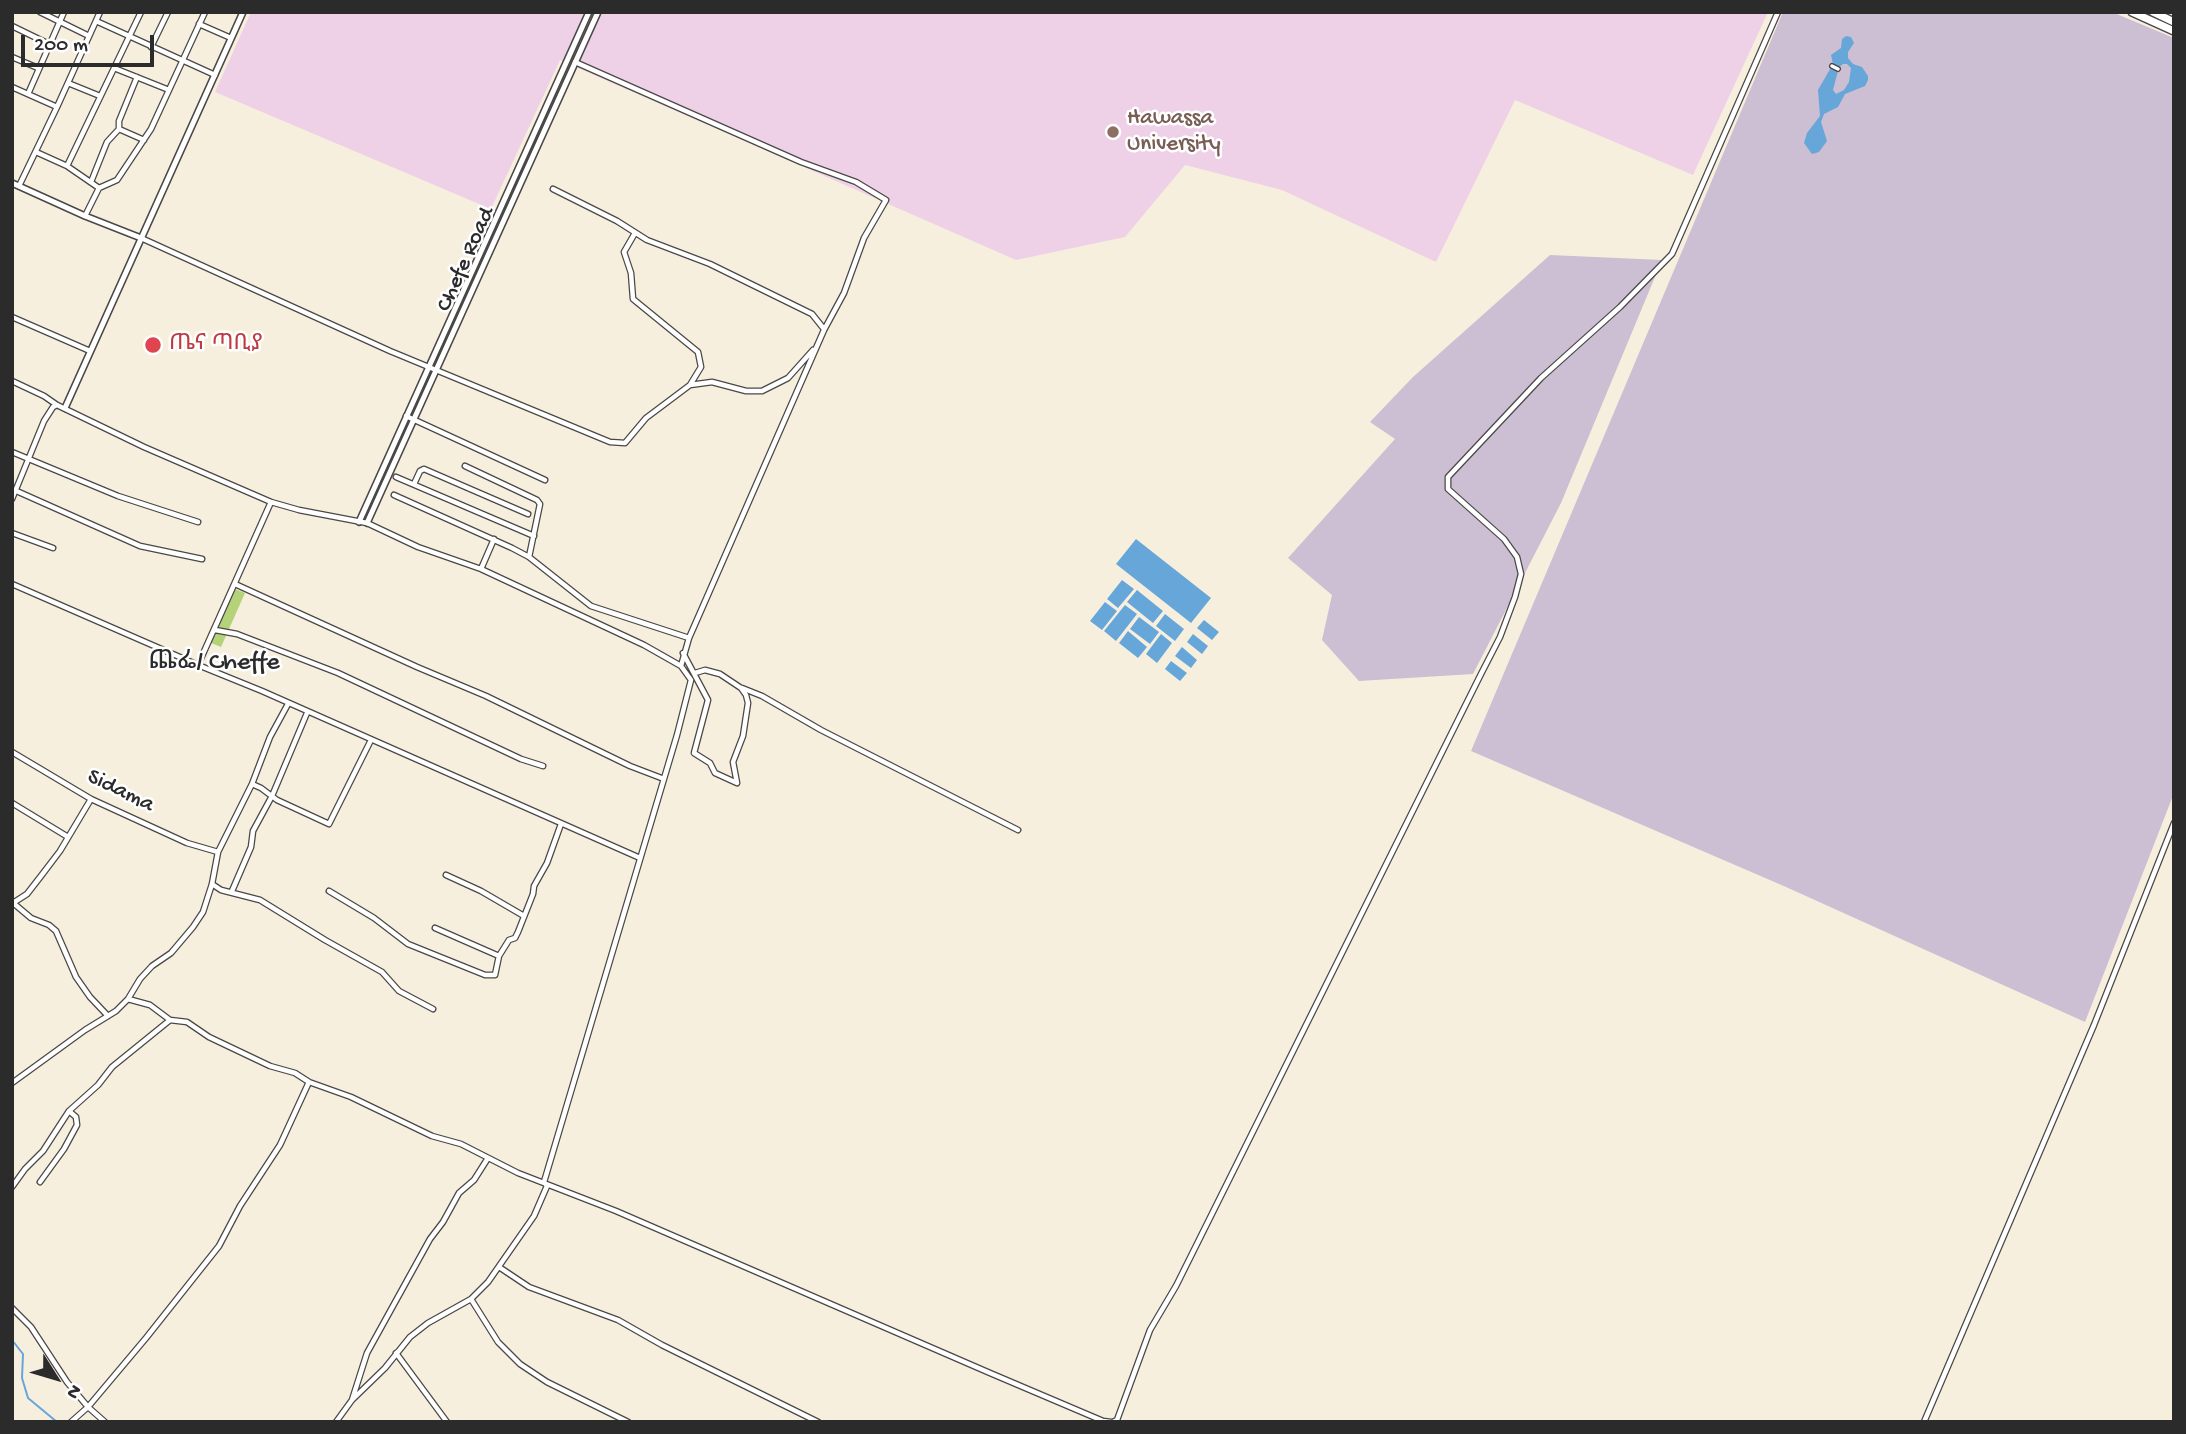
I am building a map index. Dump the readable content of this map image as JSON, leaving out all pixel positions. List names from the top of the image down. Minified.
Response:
{"streets":{"street":["Chefe Road","Sidama"]},"districts":["ጨፌ/ Cheffe"],"places":["Hawassa University","ጤና ጣቢያ"],"scale_bar":"200 m","north":"bottom right"}
